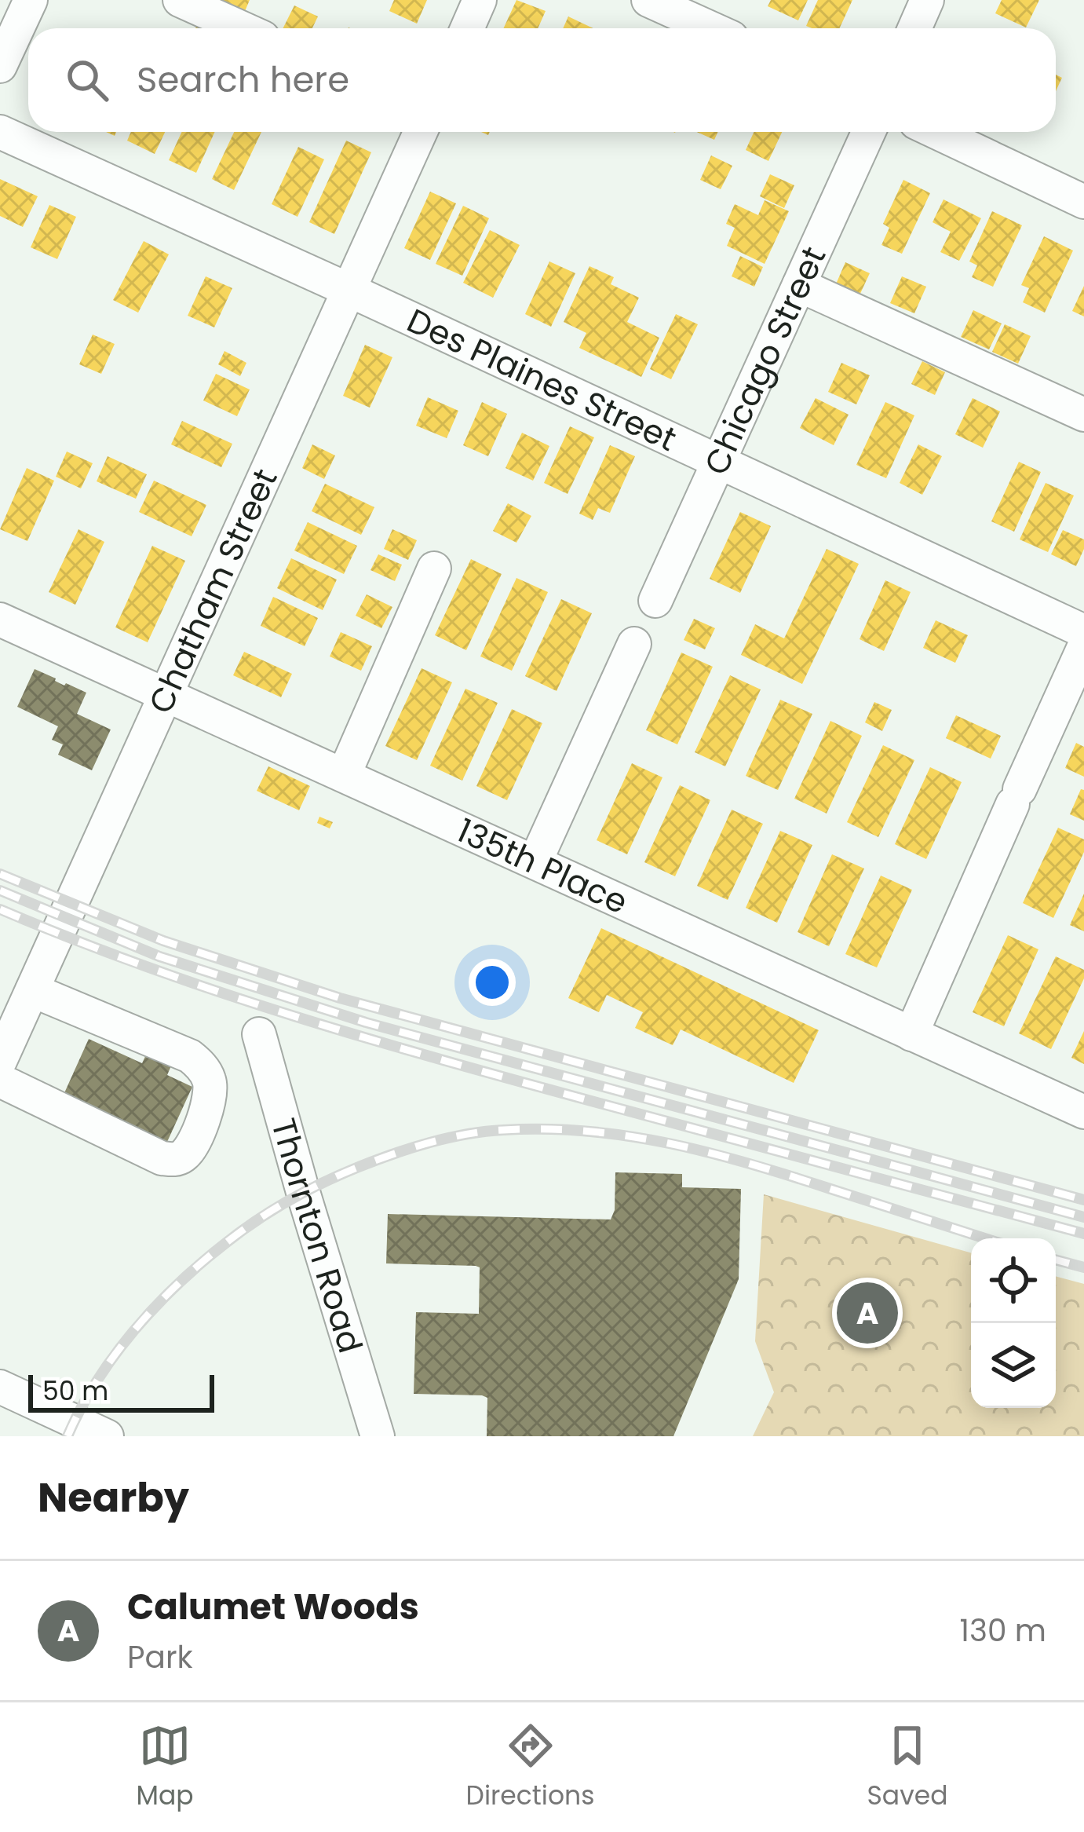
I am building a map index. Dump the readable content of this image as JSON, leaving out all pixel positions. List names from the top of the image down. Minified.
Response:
{"streets":{"street":["Chicago Street","Des Plaines Street","Chatham Street","135th Place","Thornton Road"]},"crossings":[["Chicago Street","Des Plaines Street"],["Des Plaines Street","Chatham Street"],["Chatham Street","135th Place"]],"scale_bar":"50 m","page":{"search":"Search here","pins":"A","scale":"50 m","heading":"Nearby","list":[{"mark":"A","name":"Calumet Woods","note":"Park","value":"130 m"}],"nav":["Map","Directions","Saved"]}}
